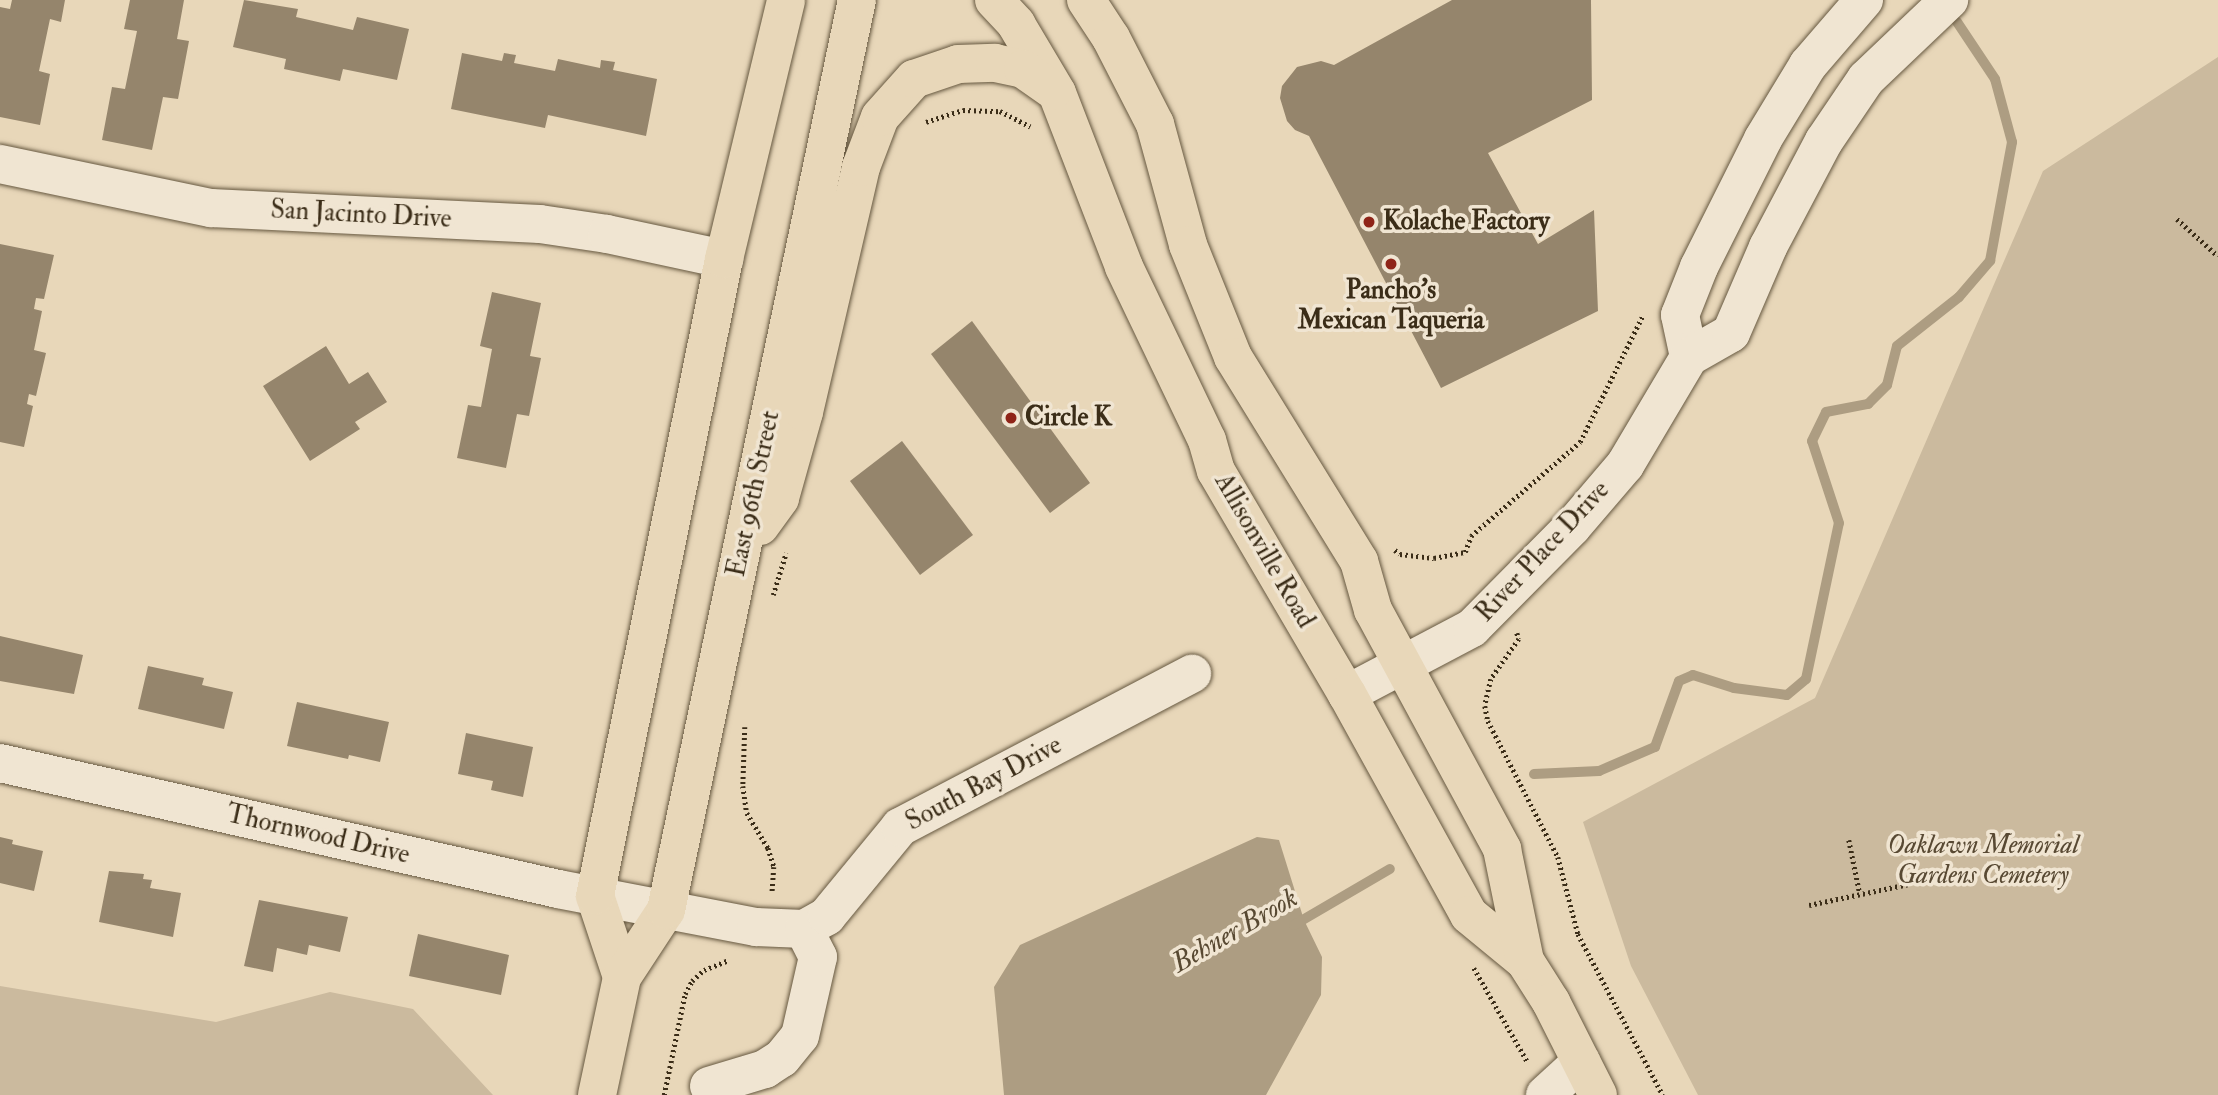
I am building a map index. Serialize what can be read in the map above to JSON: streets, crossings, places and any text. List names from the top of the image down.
{
  "streets": {
    "main road": ["East 96th Street", "Allisonville Road"],
    "street": [
      "San Jacinto Drive",
      "River Place Drive",
      "South Bay Drive",
      "Thornwood Drive"
    ]
  },
  "crossings": [
    ["East 96th Street", "Thornwood Drive"],
    ["Allisonville Road", "River Place Drive"]
  ],
  "water": ["Behner Brook"],
  "parks": ["Oaklawn Memorial Gardens Cemetery"],
  "places": ["Kolache Factory", "Pancho's Mexican Taqueria", "Circle K"]
}
